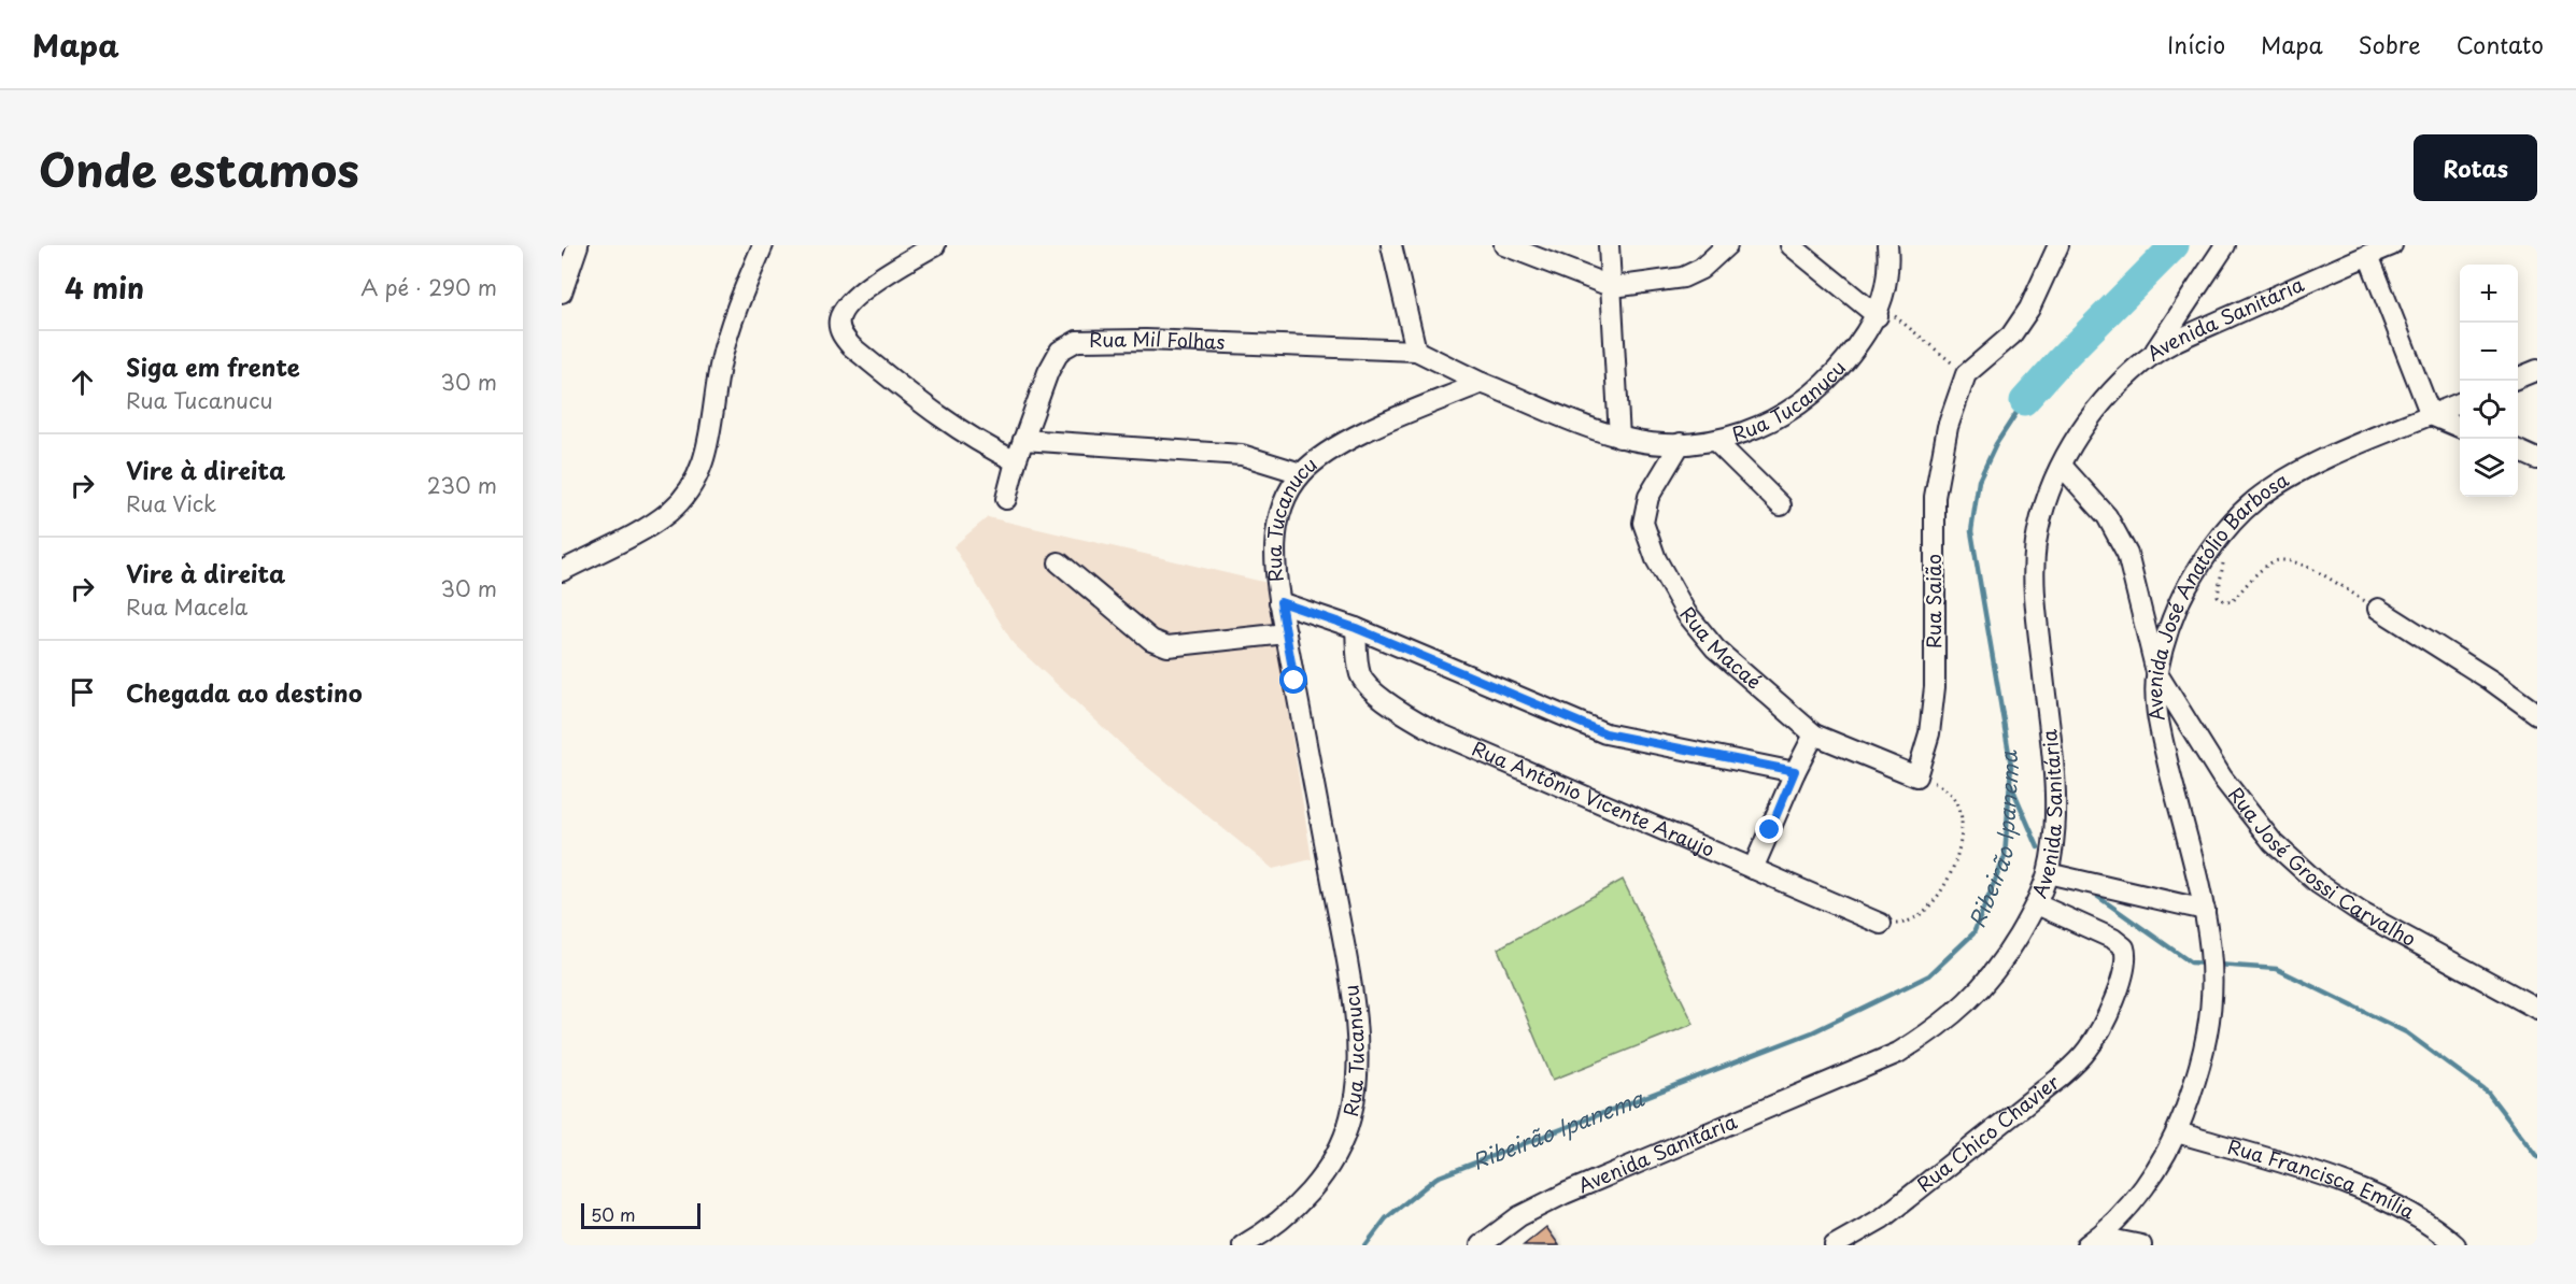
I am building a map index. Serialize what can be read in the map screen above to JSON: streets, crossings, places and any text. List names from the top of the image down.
{
  "streets": {
    "street": [
      "Avenida Sanitária",
      "Rua Mil Folhas",
      "Rua Tucanucu",
      "Rua Saião",
      "Avenida José Anatólio Barbosa",
      "Rua Macaé",
      "Rua Antônio Vicente Araujo",
      "Rua José Grossi Carvalho",
      "Rua Chico Chavier",
      "Rua Francisca Emília"
    ]
  },
  "crossings": [
    ["Avenida Sanitária", "Rua Chico Chavier"],
    ["Rua Tucanucu", "Rua Macaé"],
    ["Rua Saião", "Rua Macaé"],
    ["Rua Saião", "Rua Antônio Vicente Araujo"],
    ["Avenida José Anatólio Barbosa", "Rua José Grossi Carvalho"],
    ["Avenida José Anatólio Barbosa", "Rua Francisca Emília"],
    ["Rua Macaé", "Rua Antônio Vicente Araujo"]
  ],
  "water": ["Ribeirão Ipanema"],
  "scale_bar": "50 m",
  "page": {
    "header": "Mapa",
    "nav": [
      "Início",
      "Mapa",
      "Sobre",
      "Contato"
    ],
    "title": "Onde estamos",
    "buttons": "Rotas",
    "heading": ["4 min", "A pé · 290 m"],
    "map_buttons": ["+", "−"],
    "list": [
      ["Siga em frente", "Rua Tucanucu", "30 m"],
      ["Vire à direita", "Rua Vick", "230 m"],
      ["Vire à direita", "Rua Macela", "30 m"],
      "Chegada ao destino"
    ],
    "scale": "50 m"
  }
}
